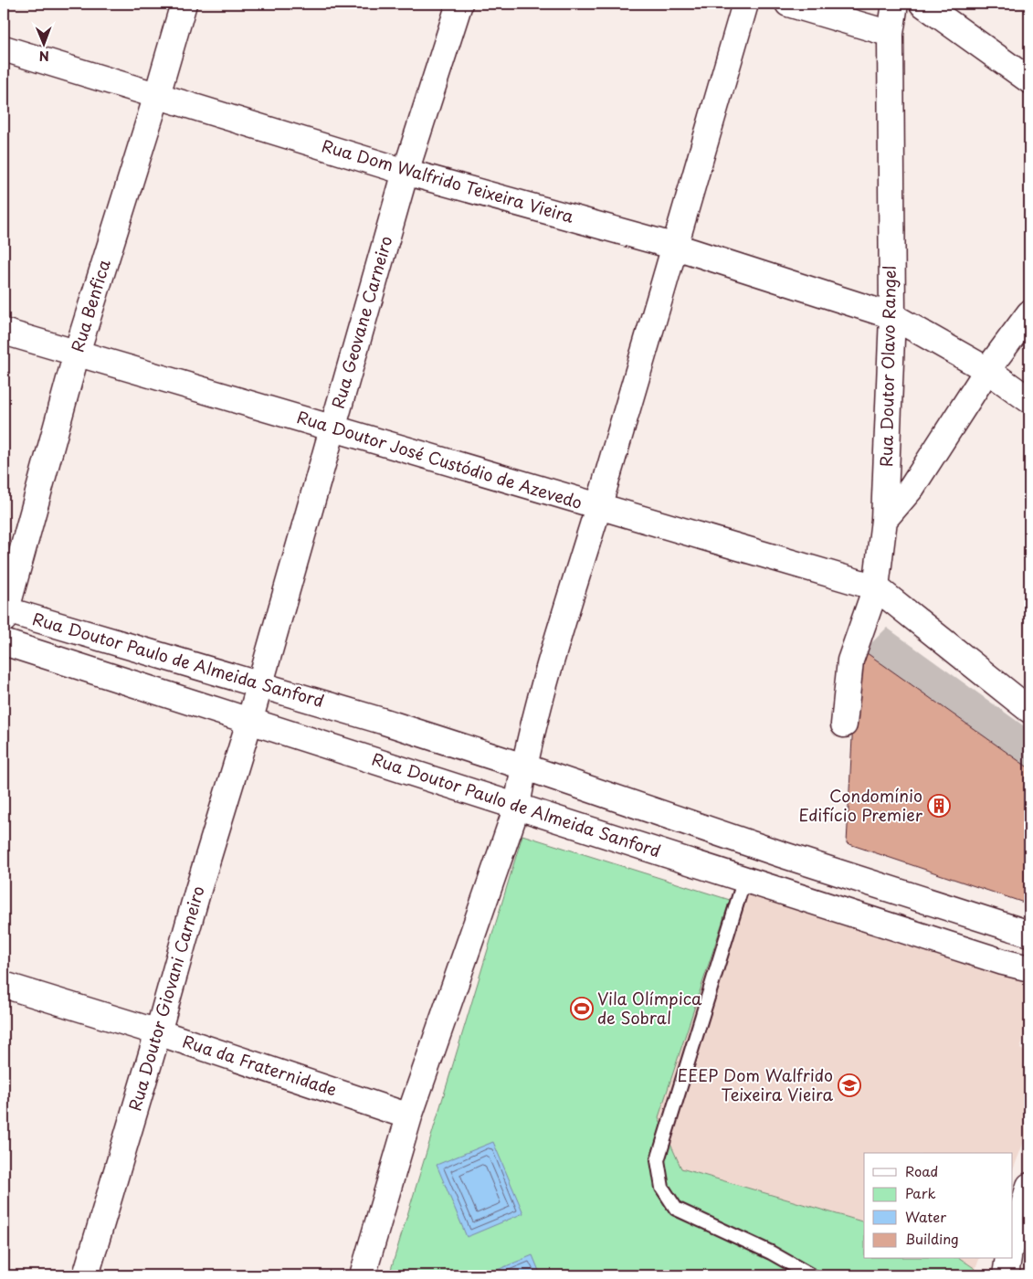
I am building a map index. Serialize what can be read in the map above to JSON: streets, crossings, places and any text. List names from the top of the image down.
{
  "streets": {
    "street": [
      "Rua Dom Walfrido Teixeira Vieira",
      "Rua Benfica",
      "Rua Geovane Carneiro",
      "Rua Doutor Olavo Rangel",
      "Rua Doutor José Custódio de Azevedo",
      "Rua Doutor Paulo de Almeida Sanford",
      "Rua Doutor Giovani Carneiro",
      "Rua da Fraternidade"
    ]
  },
  "crossings": [
    ["Rua Dom Walfrido Teixeira Vieira", "Rua Benfica"],
    ["Rua Dom Walfrido Teixeira Vieira", "Rua Geovane Carneiro"],
    ["Rua Dom Walfrido Teixeira Vieira", "Rua Doutor Olavo Rangel"],
    ["Rua Benfica", "Rua Doutor José Custódio de Azevedo"],
    ["Rua Benfica", "Rua Doutor Paulo de Almeida Sanford"],
    ["Rua Geovane Carneiro", "Rua Doutor José Custódio de Azevedo"],
    ["Rua Geovane Carneiro", "Rua Doutor Paulo de Almeida Sanford"],
    ["Rua Geovane Carneiro", "Rua Doutor Giovani Carneiro"],
    ["Rua Doutor Olavo Rangel", "Rua Doutor José Custódio de Azevedo"],
    ["Rua Doutor Paulo de Almeida Sanford", "Rua Doutor Giovani Carneiro"],
    ["Rua Doutor Giovani Carneiro", "Rua da Fraternidade"]
  ],
  "places": {
    "building": ["Condomínio Edifício Premier"],
    "sports": ["Vila Olímpica de Sobral"],
    "school or university": ["EEEP Dom Walfrido Teixeira Vieira"]
  },
  "legend": [
    "Road",
    "Park",
    "Water",
    "Building"
  ],
  "north": "bottom"
}
